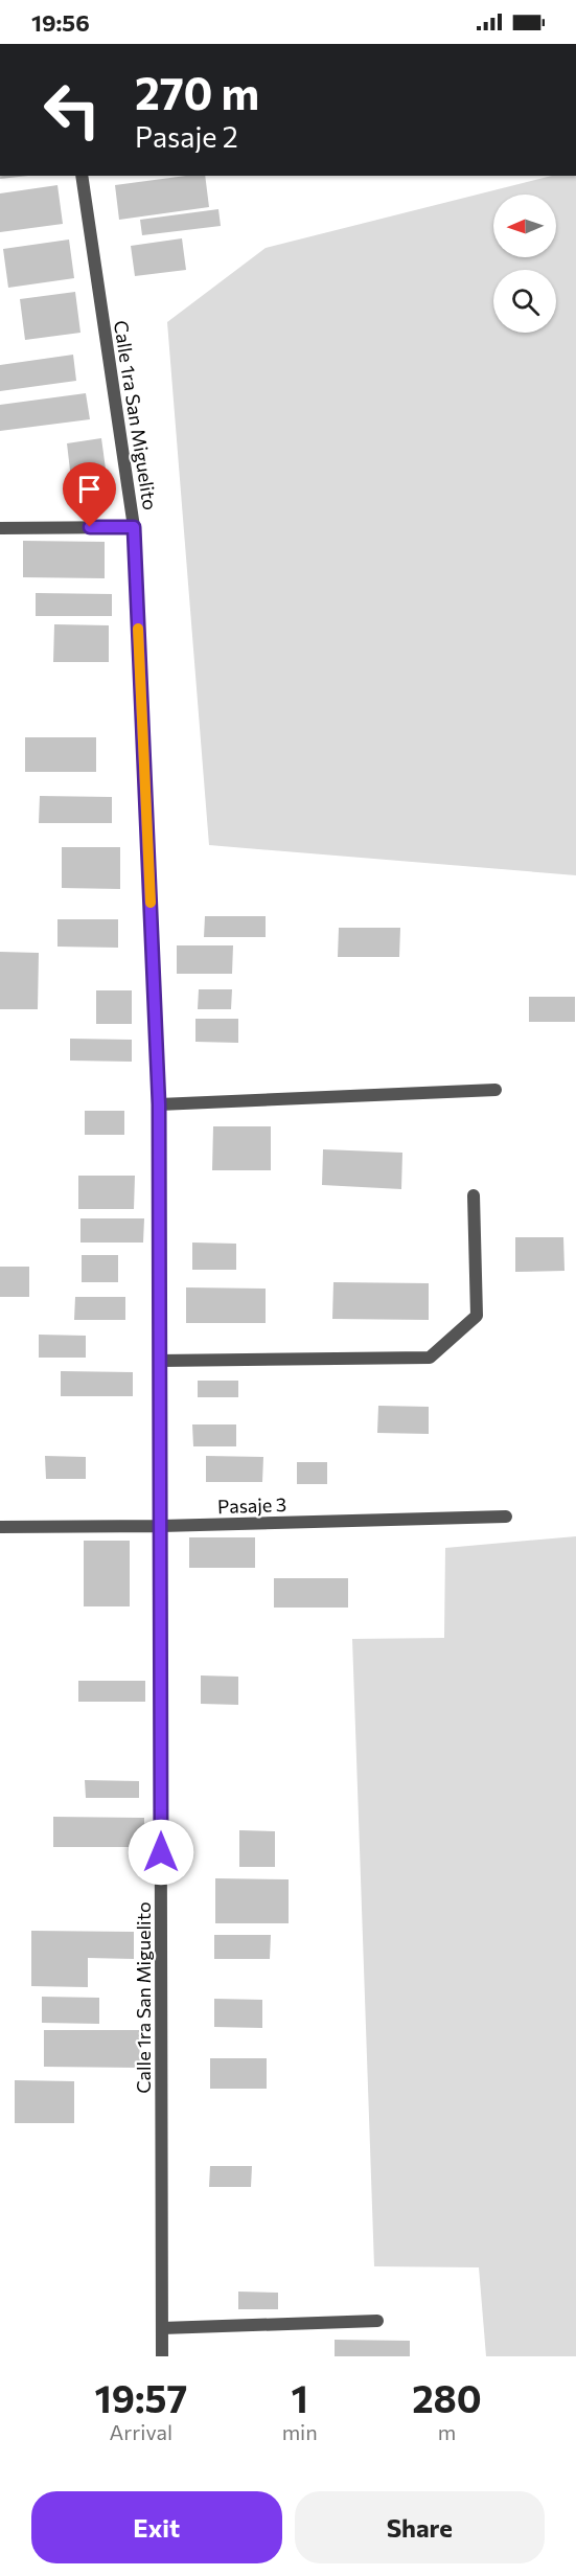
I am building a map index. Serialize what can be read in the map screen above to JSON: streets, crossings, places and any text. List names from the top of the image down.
{
  "streets": {
    "street": ["Calle 1ra San Miguelito", "Pasaje 3"]
  },
  "crossings": [
    ["Calle 1ra San Miguelito", "Pasaje 3"]
  ],
  "north": "left",
  "page": {
    "status": "19:56",
    "turn": ["270 m", "Pasaje 2"],
    "eta": [
      "19:57",
      "Arrival",
      "1",
      "min",
      "280",
      "m"
    ],
    "buttons": ["Exit", "Share"]
  }
}
